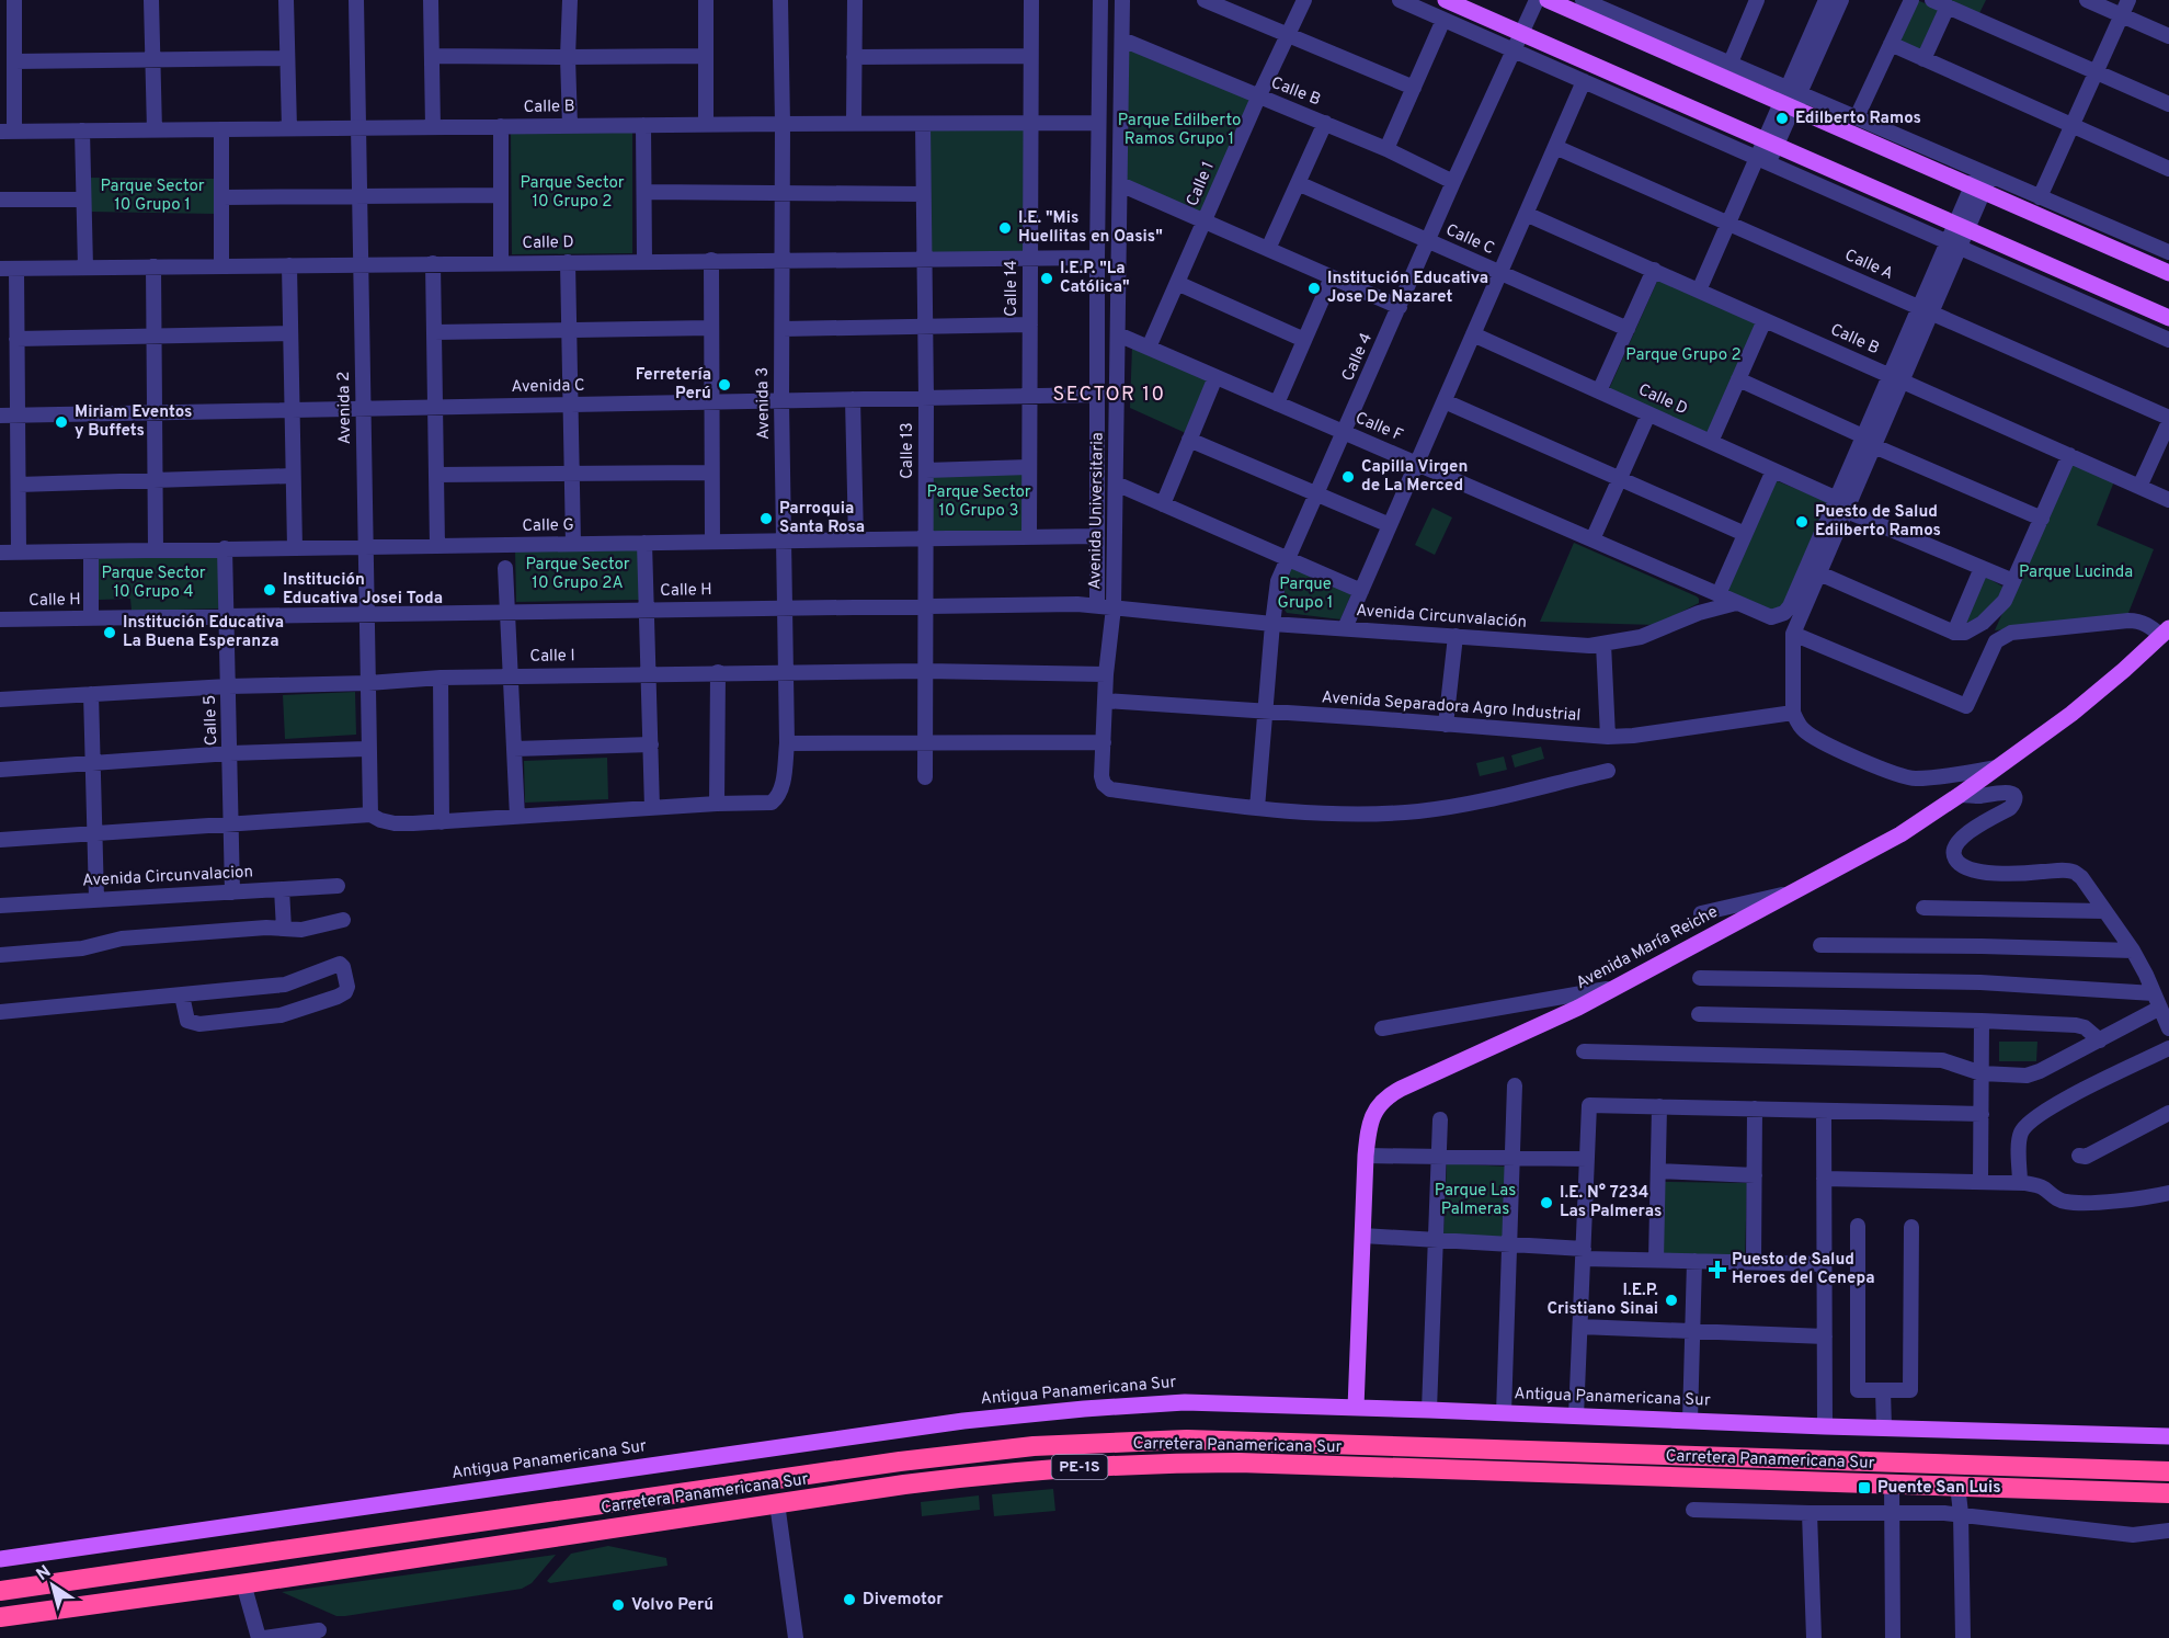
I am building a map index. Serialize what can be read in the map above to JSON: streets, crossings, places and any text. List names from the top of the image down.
{
  "streets": {
    "highway": ["Carretera Panamericana Sur", "PE-1S"],
    "main road": ["Avenida María Reiche", "Antigua Panamericana Sur"],
    "street": [
      "Calle B",
      "Calle 1",
      "Calle C",
      "Calle D",
      "Calle A",
      "Calle 14",
      "Calle 4",
      "Avenida C",
      "Avenida 3",
      "Avenida 2",
      "Calle F",
      "Calle 13",
      "Avenida Universitaria",
      "Calle G",
      "Calle H",
      "Avenida Circunvalación",
      "Calle I",
      "Avenida Separadora Agro Industrial",
      "Calle 5",
      "Avenida Circunvalacion"
    ]
  },
  "crossings": [
    ["Calle B", "Calle 1"],
    ["Calle B", "Calle 14"],
    ["Calle B", "Calle 4"],
    ["Calle B", "Avenida 3"],
    ["Calle B", "Avenida 2"],
    ["Calle B", "Calle 13"],
    ["Calle B", "Avenida Universitaria"],
    ["Calle 1", "Calle F"],
    ["Calle C", "Calle 4"],
    ["Calle D", "Calle 14"],
    ["Calle D", "Avenida 3"],
    ["Calle D", "Avenida 2"],
    ["Calle D", "Calle F"],
    ["Calle D", "Calle 13"],
    ["Calle D", "Avenida Universitaria"],
    ["Calle 14", "Avenida C"],
    ["Calle 14", "Calle G"],
    ["Calle 4", "Calle F"],
    ["Calle 4", "Avenida Universitaria"],
    ["Calle 4", "Avenida Circunvalación"],
    ["Calle 4", "Avenida Separadora Agro Industrial"],
    ["Avenida C", "Avenida 3"],
    ["Avenida C", "Avenida 2"],
    ["Avenida C", "Calle 13"],
    ["Avenida C", "Avenida Universitaria"],
    ["Avenida 3", "Calle G"],
    ["Avenida 3", "Calle H"],
    ["Avenida 3", "Calle I"],
    ["Avenida 2", "Calle G"],
    ["Avenida 2", "Calle H"],
    ["Avenida 2", "Calle I"],
    ["Calle F", "Avenida Universitaria"],
    ["Calle F", "Avenida Circunvalación"],
    ["Calle 13", "Calle G"],
    ["Calle 13", "Calle H"],
    ["Calle 13", "Calle I"],
    ["Avenida Universitaria", "Calle G"],
    ["Avenida Universitaria", "Calle H"],
    ["Avenida Universitaria", "Avenida Circunvalación"],
    ["Avenida Universitaria", "Calle I"],
    ["Avenida Universitaria", "Avenida Separadora Agro Industrial"],
    ["Calle G", "Calle 5"],
    ["Calle H", "Avenida Circunvalación"],
    ["Calle H", "Calle 5"],
    ["Calle I", "Calle 5"],
    ["Calle 5", "Avenida Circunvalacion"],
    ["Avenida María Reiche", "Antigua Panamericana Sur"]
  ],
  "districts": ["SECTOR 10"],
  "parks": [
    "Parque Edilberto Ramos Grupo 1",
    "Parque Sector 10 Grupo 2",
    "Parque Sector 10 Grupo 1",
    "Parque Grupo 2",
    "Parque Sector 10 Grupo 3",
    "Parque Sector 10 Grupo 2A",
    "Parque Lucinda",
    "Parque Sector 10 Grupo 4",
    "Parque Grupo 1",
    "Parque Las Palmeras"
  ],
  "places": {
    "other": [
      "Edilberto Ramos",
      "I.E. \"Mis Huellitas en Oasis\"",
      "I.E.P. \"La Católica\"",
      "Institución Educativa Jose De Nazaret",
      "Ferretería Perú",
      "Miriam Eventos y Buffets",
      "Capilla Virgen de La Merced",
      "Parroquia Santa Rosa",
      "Puesto de Salud Edilberto Ramos",
      "Institución Educativa Josei Toda",
      "Institución Educativa La Buena Esperanza",
      "I.E. N° 7234 Las Palmeras",
      "I.E.P. Cristiano Sinai",
      "Divemotor",
      "Volvo Perú"
    ],
    "health": ["Puesto de Salud Heroes del Cenepa"],
    "transit": ["Puente San Luis"]
  },
  "north": "top left"
}
